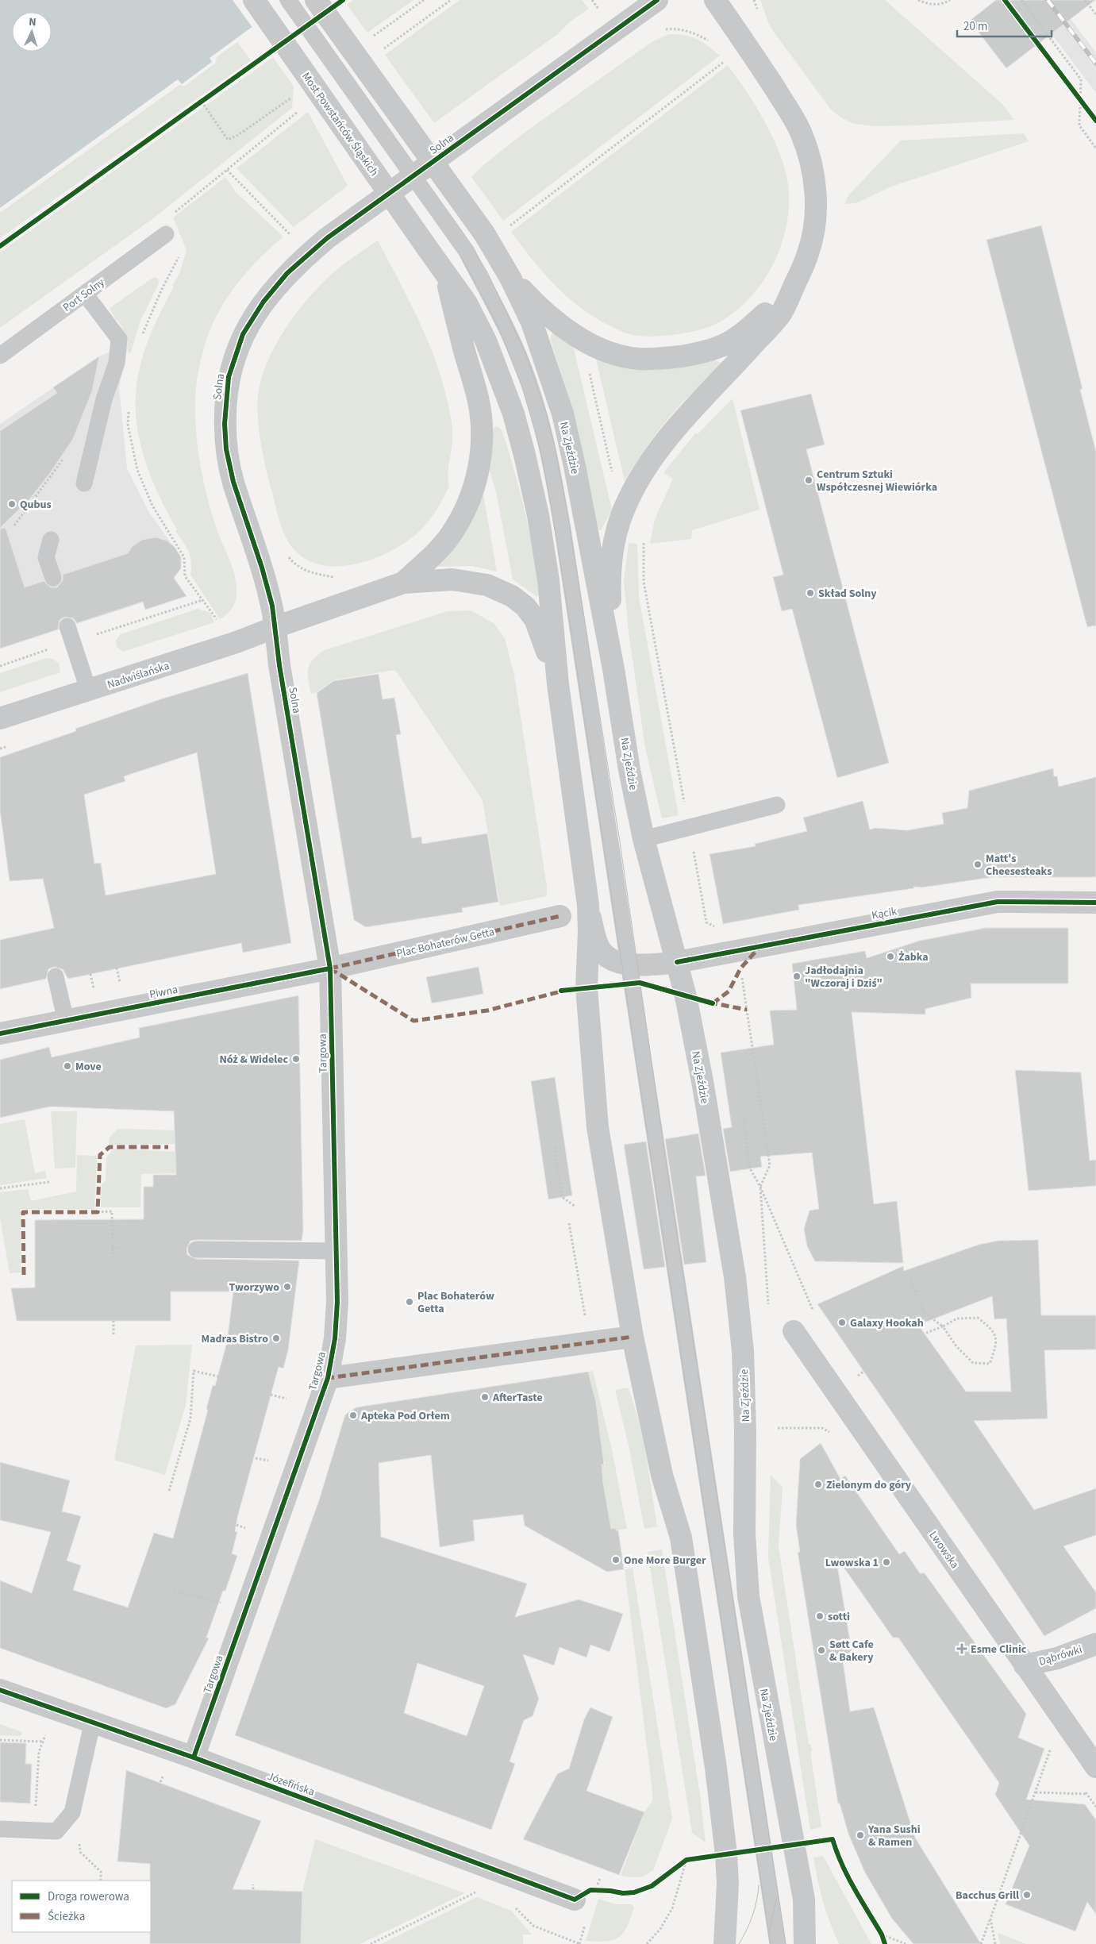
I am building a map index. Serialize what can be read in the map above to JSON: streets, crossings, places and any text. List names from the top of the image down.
{
  "streets": {
    "street": [
      "Most Powstańców Śląskich",
      "Solna",
      "Na Zjeździe",
      "Nadwiślańska",
      "Kącik",
      "Plac Bohaterów Getta",
      "Piwna",
      "Targowa",
      "Lwowska",
      "Dąbrówki",
      "Józefińska"
    ],
    "lane": ["Port Solny"]
  },
  "crossings": [
    ["Solna", "Nadwiślańska"],
    ["Solna", "Plac Bohaterów Getta"],
    ["Solna", "Piwna"],
    ["Solna", "Targowa"],
    ["Na Zjeździe", "Kącik"],
    ["Plac Bohaterów Getta", "Piwna"],
    ["Plac Bohaterów Getta", "Targowa"],
    ["Piwna", "Targowa"],
    ["Targowa", "Józefińska"],
    ["Lwowska", "Dąbrówki"]
  ],
  "places": {
    "other": [
      "Centrum Sztuki Współczesnej Wiewiórka",
      "Qubus",
      "Skład Solny",
      "Matt's Cheesesteaks",
      "Żabka",
      "Jadłodajnia \"Wczoraj i Dziś\"",
      "Nóż & Widelec",
      "Move",
      "Tworzywo",
      "Plac Bohaterów Getta",
      "Galaxy Hookah",
      "Madras Bistro",
      "AfterTaste",
      "Apteka Pod Orłem",
      "Zielonym do góry",
      "One More Burger",
      "Lwowska 1",
      "sotti",
      "Søtt Cafe & Bakery",
      "Yana Sushi & Ramen",
      "Bacchus Grill"
    ],
    "health": ["Esme Clinic"]
  },
  "legend": ["Droga rowerowa", "Ścieżka"],
  "scale_bar": "20 m",
  "north": "top"
}
